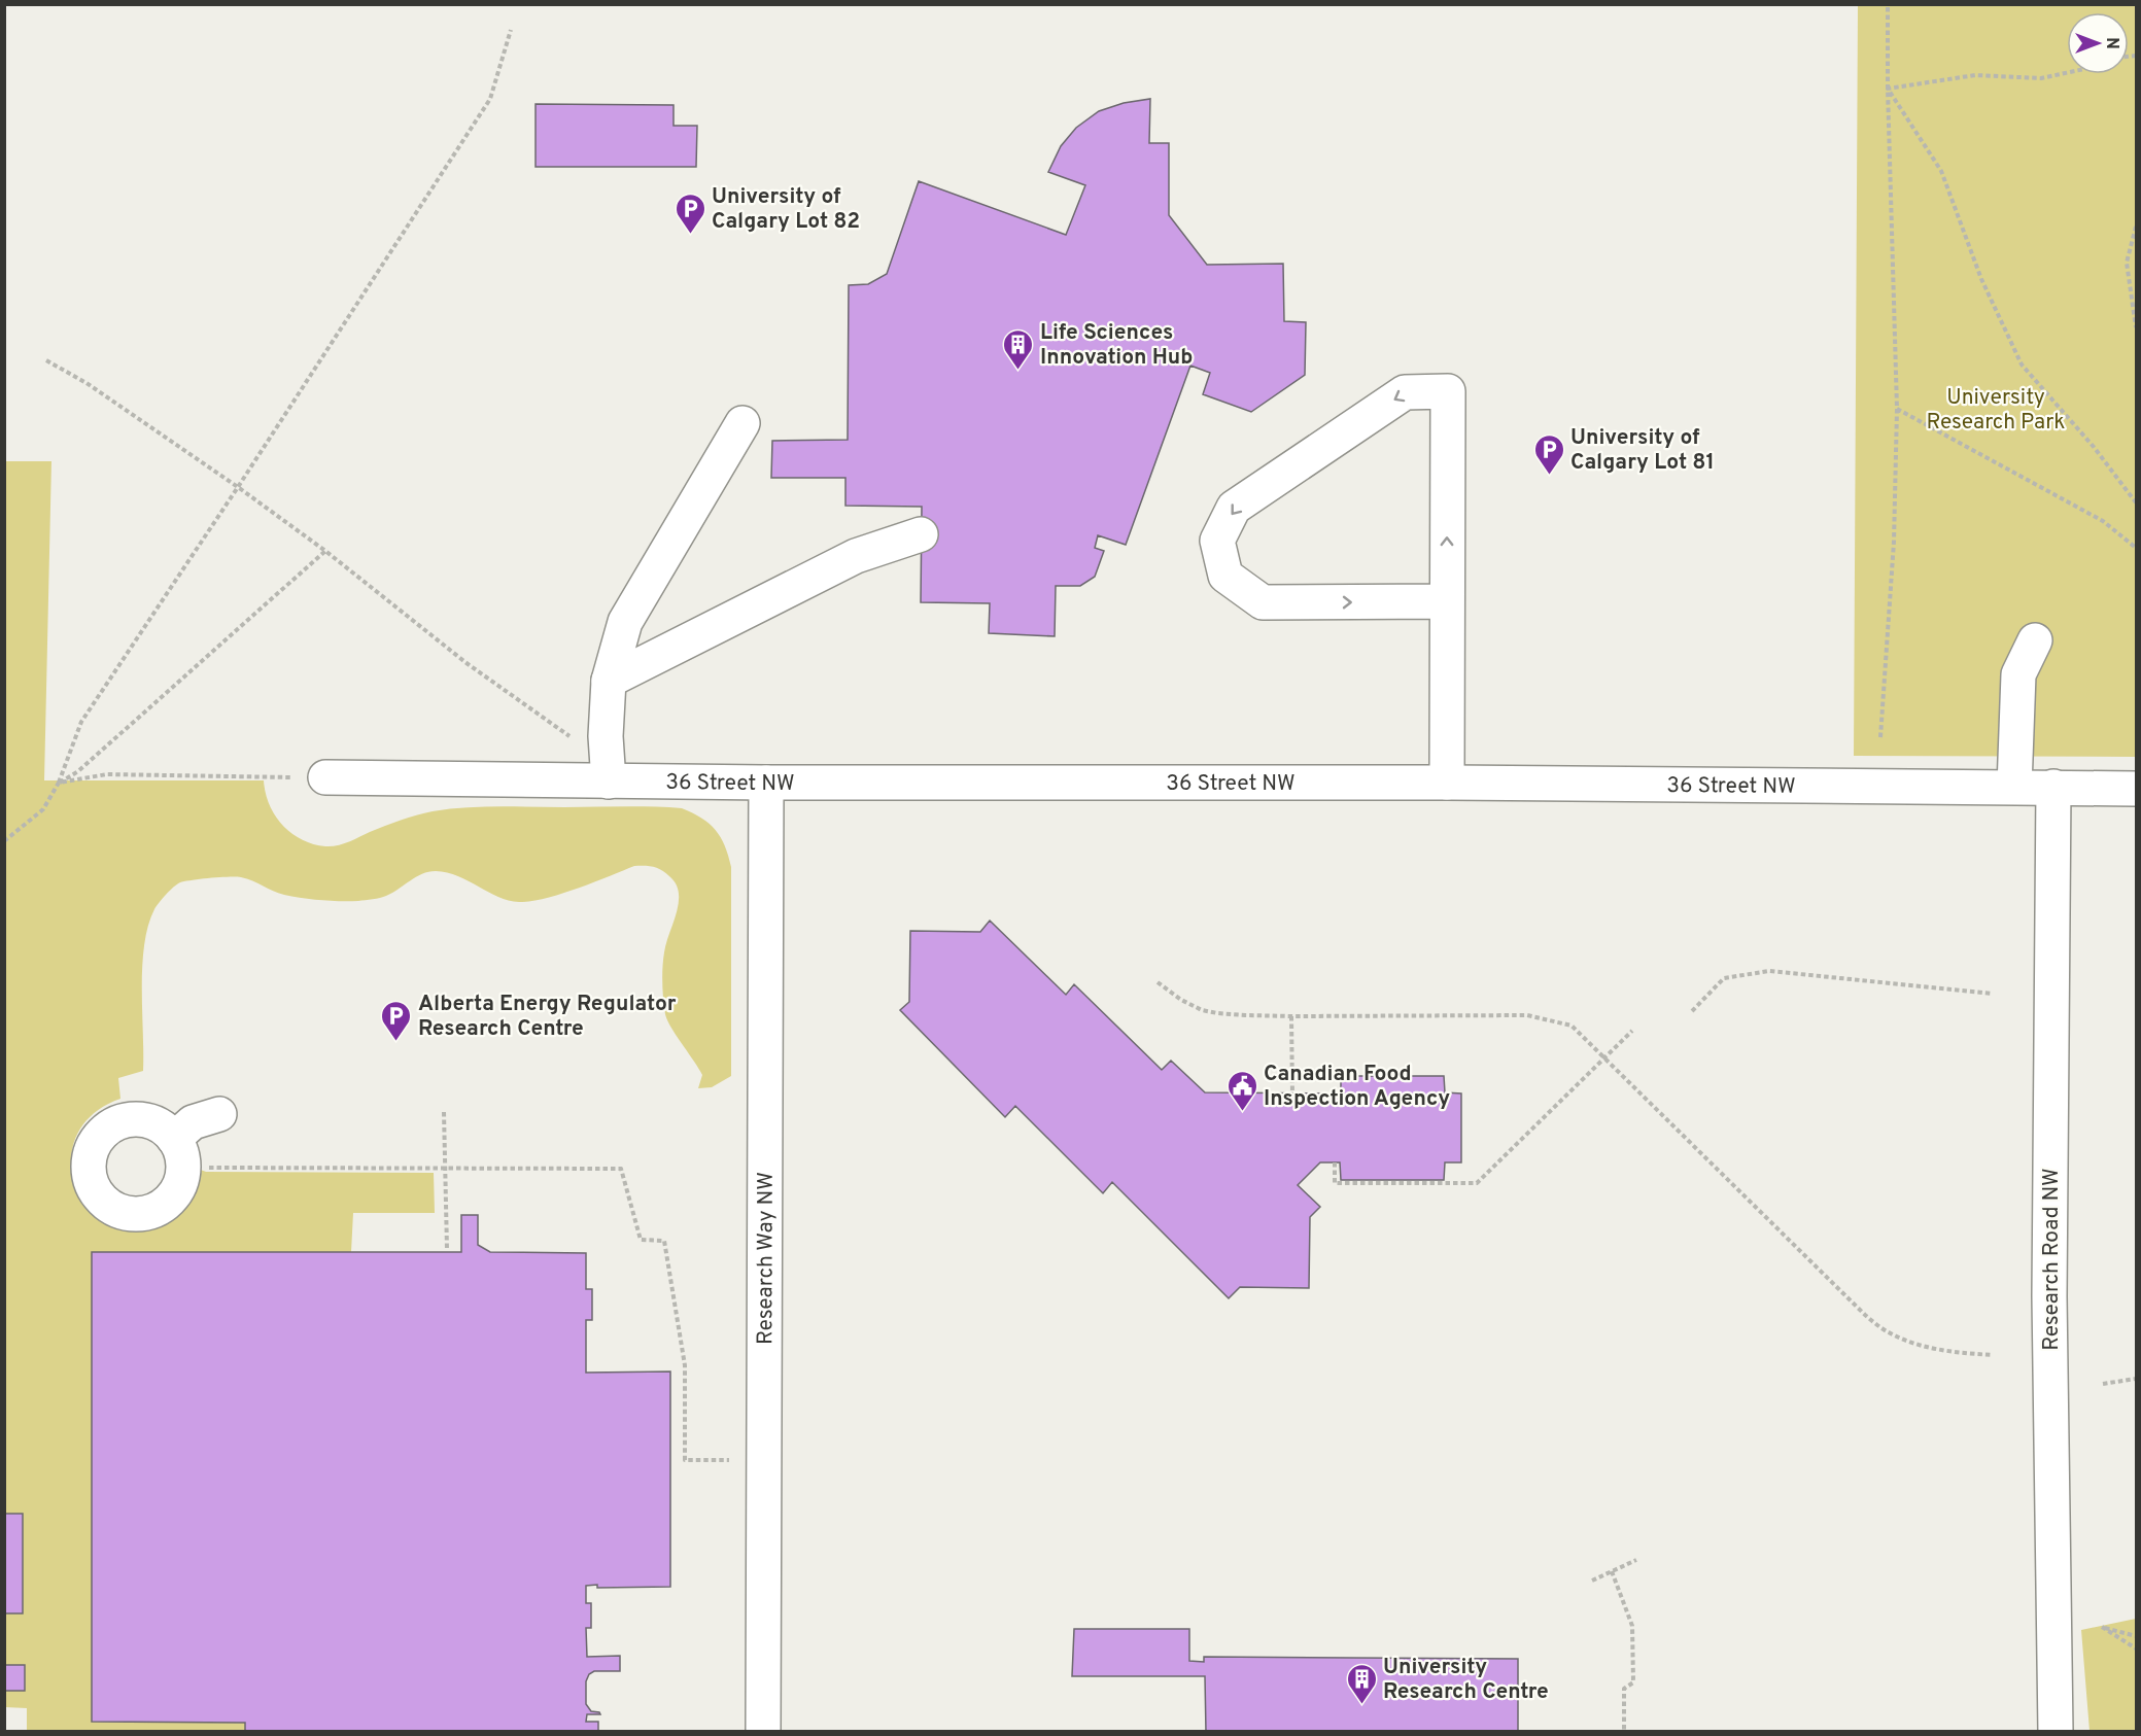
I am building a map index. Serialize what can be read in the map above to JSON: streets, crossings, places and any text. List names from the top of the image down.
{
  "streets": {
    "street": ["36 Street NW", "Research Way NW", "Research Road NW"]
  },
  "crossings": [
    ["36 Street NW", "Research Way NW"],
    ["36 Street NW", "Research Road NW"]
  ],
  "parks": ["University Research Park"],
  "places": {
    "parking": ["University of Calgary Lot 82", "University of Calgary Lot 81", "Alberta Energy Regulator Research Centre"],
    "building": ["Life Sciences Innovation Hub", "University Research Centre"],
    "public building": ["Canadian Food Inspection Agency"]
  },
  "north": "right"
}
